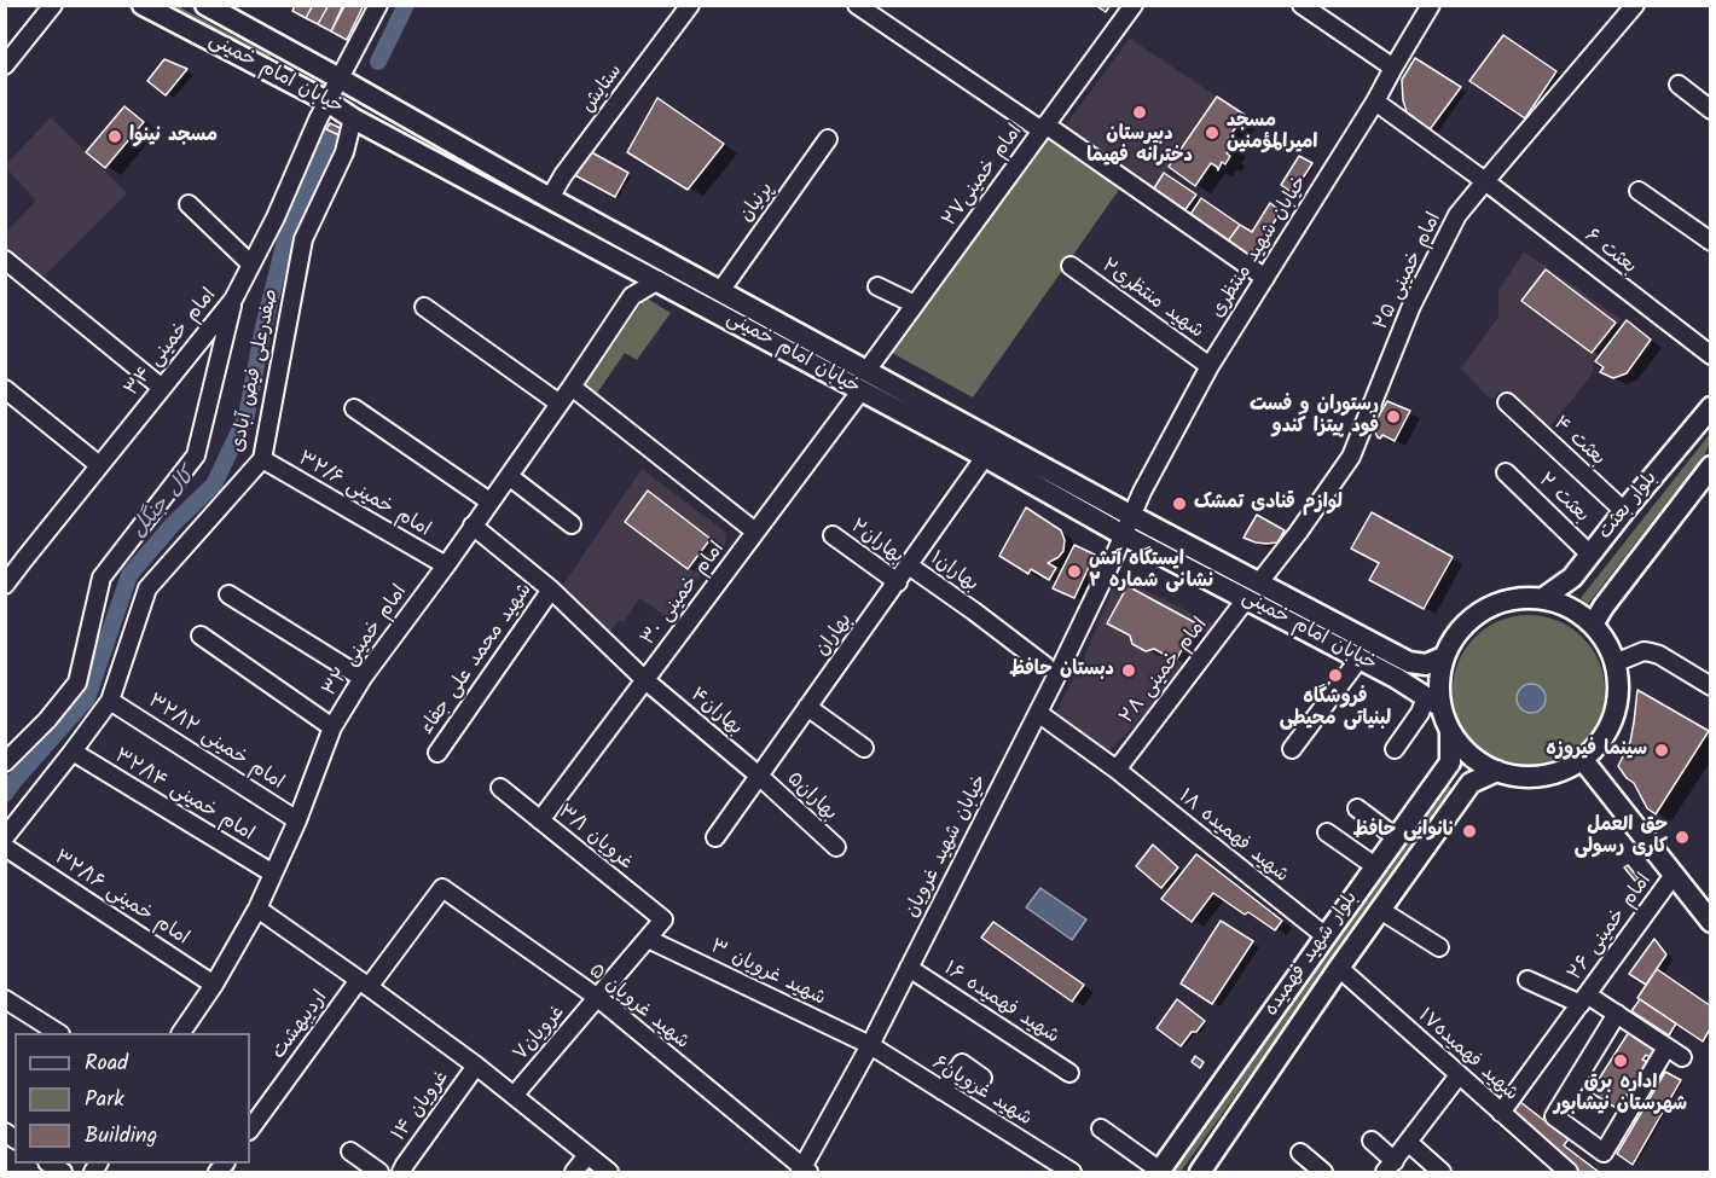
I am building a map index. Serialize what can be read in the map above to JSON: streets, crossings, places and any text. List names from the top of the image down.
{
  "streets": {
    "main road": ["خیابان امام خمینی", "بلوار بعثت", "بلوار شهید فهمیده"],
    "street": [
      "ستایش",
      "امام خمینی۲۷",
      "پرنیان",
      "خیابان شهید منتظری",
      "بعثت ۶",
      "امام خمینی ۲۵",
      "شهید منتظری۲",
      "امام خمینی ۳۴",
      "صفدرعلی فیض آبادی",
      "بعثت ۴",
      "امام خمینی ۳۲/۶",
      "بعثت ۲",
      "بهاران۲",
      "بهاران۱",
      "امام خمینی ۳۰",
      "بهاران",
      "امام خمینی ۳۲",
      "شهید محمد علی جفاء",
      "امام خمینی ۲۸",
      "بهاران۴",
      "امام خمینی ۳۲/۱۲",
      "امام خمینی ۳۲/۱۴",
      "بهاران۵",
      "شهید فهمیده ۱۸",
      "غرویان ۳/۱",
      "خیابان شهید غرویان",
      "امام خمینی ۳۲/۱۶",
      "امام خمینی ۲۶",
      "شهید غرویان ۳",
      "شهید فهمیده ۱۶",
      "شهید غرویان ۵",
      "اردیبهشت",
      "غرویان۷",
      "شهید فهمیده۱۷",
      "شهید غرویان۶",
      "غرویان ۱۴"
    ]
  },
  "crossings": [
    ["خیابان امام خمینی", "ستایش"],
    ["خیابان امام خمینی", "امام خمینی۲۷"],
    ["خیابان امام خمینی", "پرنیان"],
    ["خیابان امام خمینی", "خیابان شهید منتظری"],
    ["خیابان امام خمینی", "امام خمینی ۲۵"],
    ["خیابان امام خمینی", "امام خمینی ۳۴"],
    ["خیابان امام خمینی", "صفدرعلی فیض آبادی"],
    ["خیابان امام خمینی", "بلوار بعثت"],
    ["خیابان امام خمینی", "امام خمینی ۳۰"],
    ["خیابان امام خمینی", "بهاران"],
    ["خیابان امام خمینی", "امام خمینی ۲۸"],
    ["خیابان امام خمینی", "خیابان شهید غرویان"],
    ["خیابان امام خمینی", "بلوار شهید فهمیده"],
    ["خیابان شهید منتظری", "بعثت ۶"],
    ["خیابان شهید منتظری", "شهید منتظری۲"],
    ["خیابان شهید منتظری", "خیابان شهید غرویان"],
    ["بعثت ۶", "امام خمینی ۲۵"],
    ["صفدرعلی فیض آبادی", "امام خمینی ۳۲/۶"],
    ["صفدرعلی فیض آبادی", "امام خمینی ۳۲/۱۲"],
    ["صفدرعلی فیض آبادی", "امام خمینی ۳۲/۱۴"],
    ["بعثت ۴", "بلوار بعثت"],
    ["امام خمینی ۳۲/۶", "امام خمینی ۳۲"],
    ["بعثت ۲", "بلوار بعثت"],
    ["بلوار بعثت", "بلوار شهید فهمیده"],
    ["بهاران۲", "بهاران"],
    ["بهاران۱", "بهاران"],
    ["امام خمینی ۳۰", "بهاران۴"],
    ["امام خمینی ۳۰", "غرویان ۳/۱"],
    ["بهاران", "بهاران۴"],
    ["بهاران", "بهاران۵"],
    ["امام خمینی ۳۲", "بهاران۴"],
    ["امام خمینی ۳۲", "امام خمینی ۳۲/۱۲"],
    ["امام خمینی ۳۲", "امام خمینی ۳۲/۱۴"],
    ["امام خمینی ۳۲", "امام خمینی ۳۲/۱۶"],
    ["شهید محمد علی جفاء", "بهاران۴"],
    ["امام خمینی ۲۸", "شهید فهمیده ۱۸"],
    ["بهاران۴", "بهاران۵"],
    ["شهید فهمیده ۱۸", "خیابان شهید غرویان"],
    ["شهید فهمیده ۱۸", "بلوار شهید فهمیده"],
    ["غرویان ۳/۱", "غرویان۷"],
    ["خیابان شهید غرویان", "شهید غرویان ۳"],
    ["خیابان شهید غرویان", "شهید فهمیده ۱۶"],
    ["خیابان شهید غرویان", "شهید غرویان ۵"],
    ["خیابان شهید غرویان", "شهید غرویان۶"],
    ["امام خمینی ۲۶", "شهید فهمیده۱۷"],
    ["بلوار شهید فهمیده", "شهید فهمیده۱۷"],
    ["شهید غرویان ۳", "غرویان۷"],
    ["شهید غرویان ۳", "شهید غرویان۶"],
    ["شهید غرویان ۵", "اردیبهشت"],
    ["شهید غرویان ۵", "غرویان۷"]
  ],
  "water": ["کال جنگل"],
  "places": [
    "دبیرستان دخترانه فهیما",
    "مسجد امیرالمؤمنین",
    "مسجد نینوا",
    "رستوران و فست فود پیتزا کندو",
    "لوازم قنادی تمشک",
    "ایستگاه آتش نشانی شماره ۲",
    "دبستان حافظ",
    "فروشگاه لبنیاتی محیطی",
    "سینما فیروزه",
    "نانوایی حافظ",
    "حق العمل کاری رسولی",
    "اداره برق شهرستان نیشابور"
  ],
  "legend": ["Road", "Park", "Building"]
}
